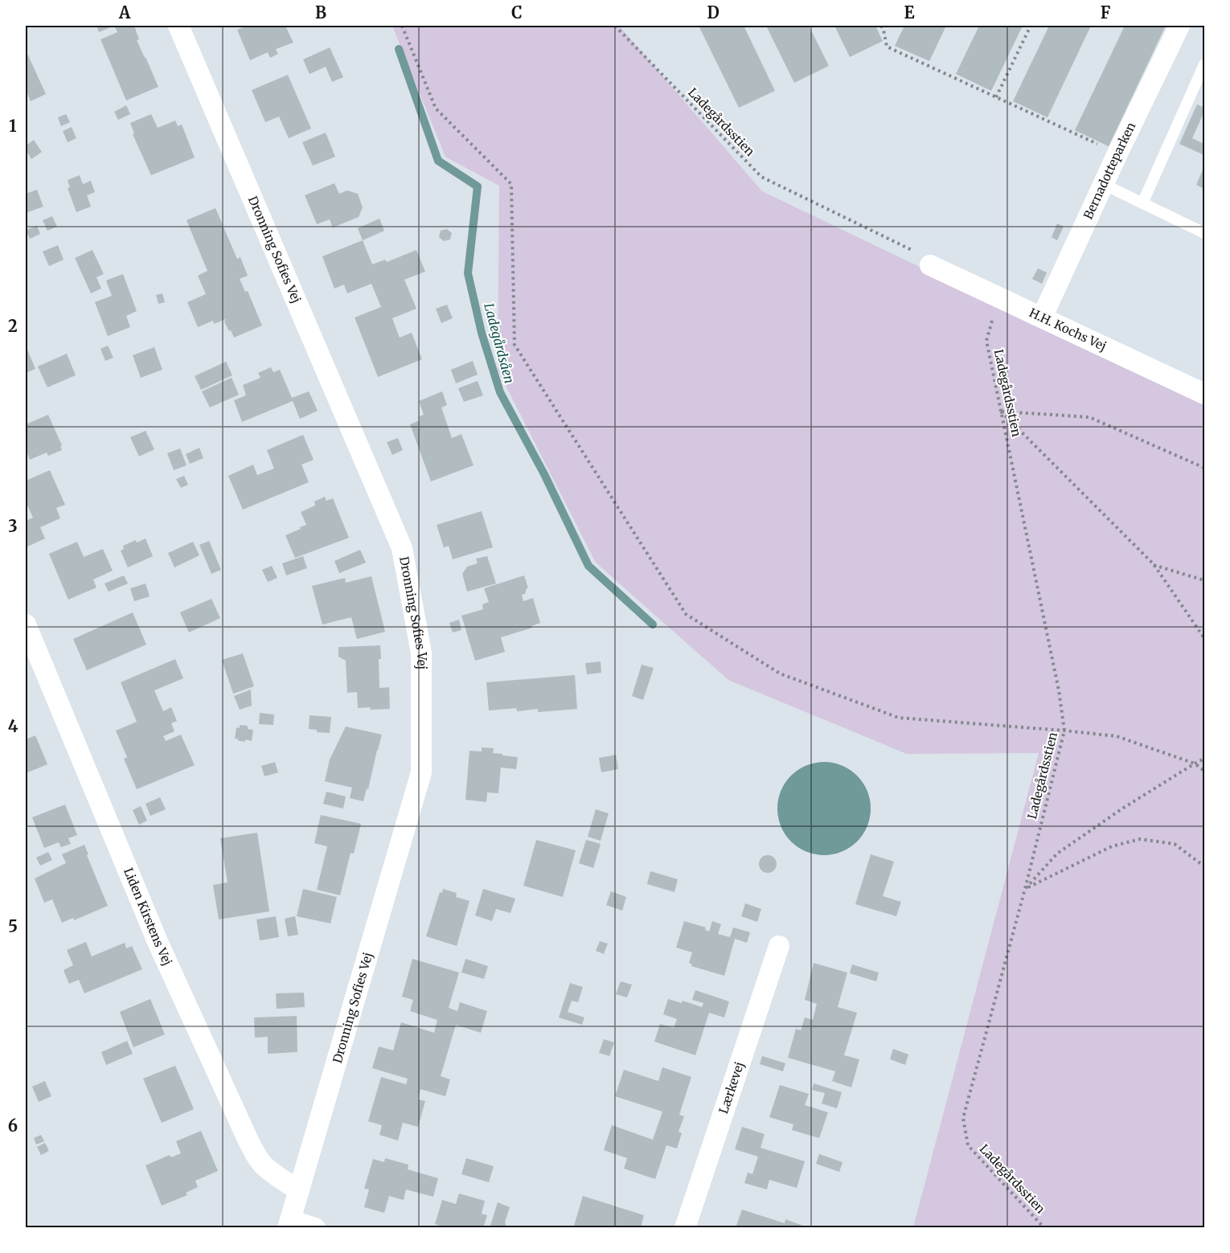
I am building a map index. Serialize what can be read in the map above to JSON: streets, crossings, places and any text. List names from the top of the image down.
{
  "streets": {
    "street": [
      "Bernadotteparken",
      "Dronning Sofies Vej",
      "H.H. Kochs Vej",
      "Liden Kirstens Vej",
      "Lærkevej"
    ],
    "path": ["Ladegårdsstien"]
  },
  "crossings": [
    ["Ladegårdsstien", "H.H. Kochs Vej"],
    ["Bernadotteparken", "H.H. Kochs Vej"],
    ["Dronning Sofies Vej", "Liden Kirstens Vej"]
  ],
  "water": ["Ladegårdsåen"],
  "grid": {
    "columns": [
      "A",
      "B",
      "C",
      "D",
      "E",
      "F"
    ],
    "rows": [
      "1",
      "2",
      "3",
      "4",
      "5",
      "6"
    ]
  }
}
